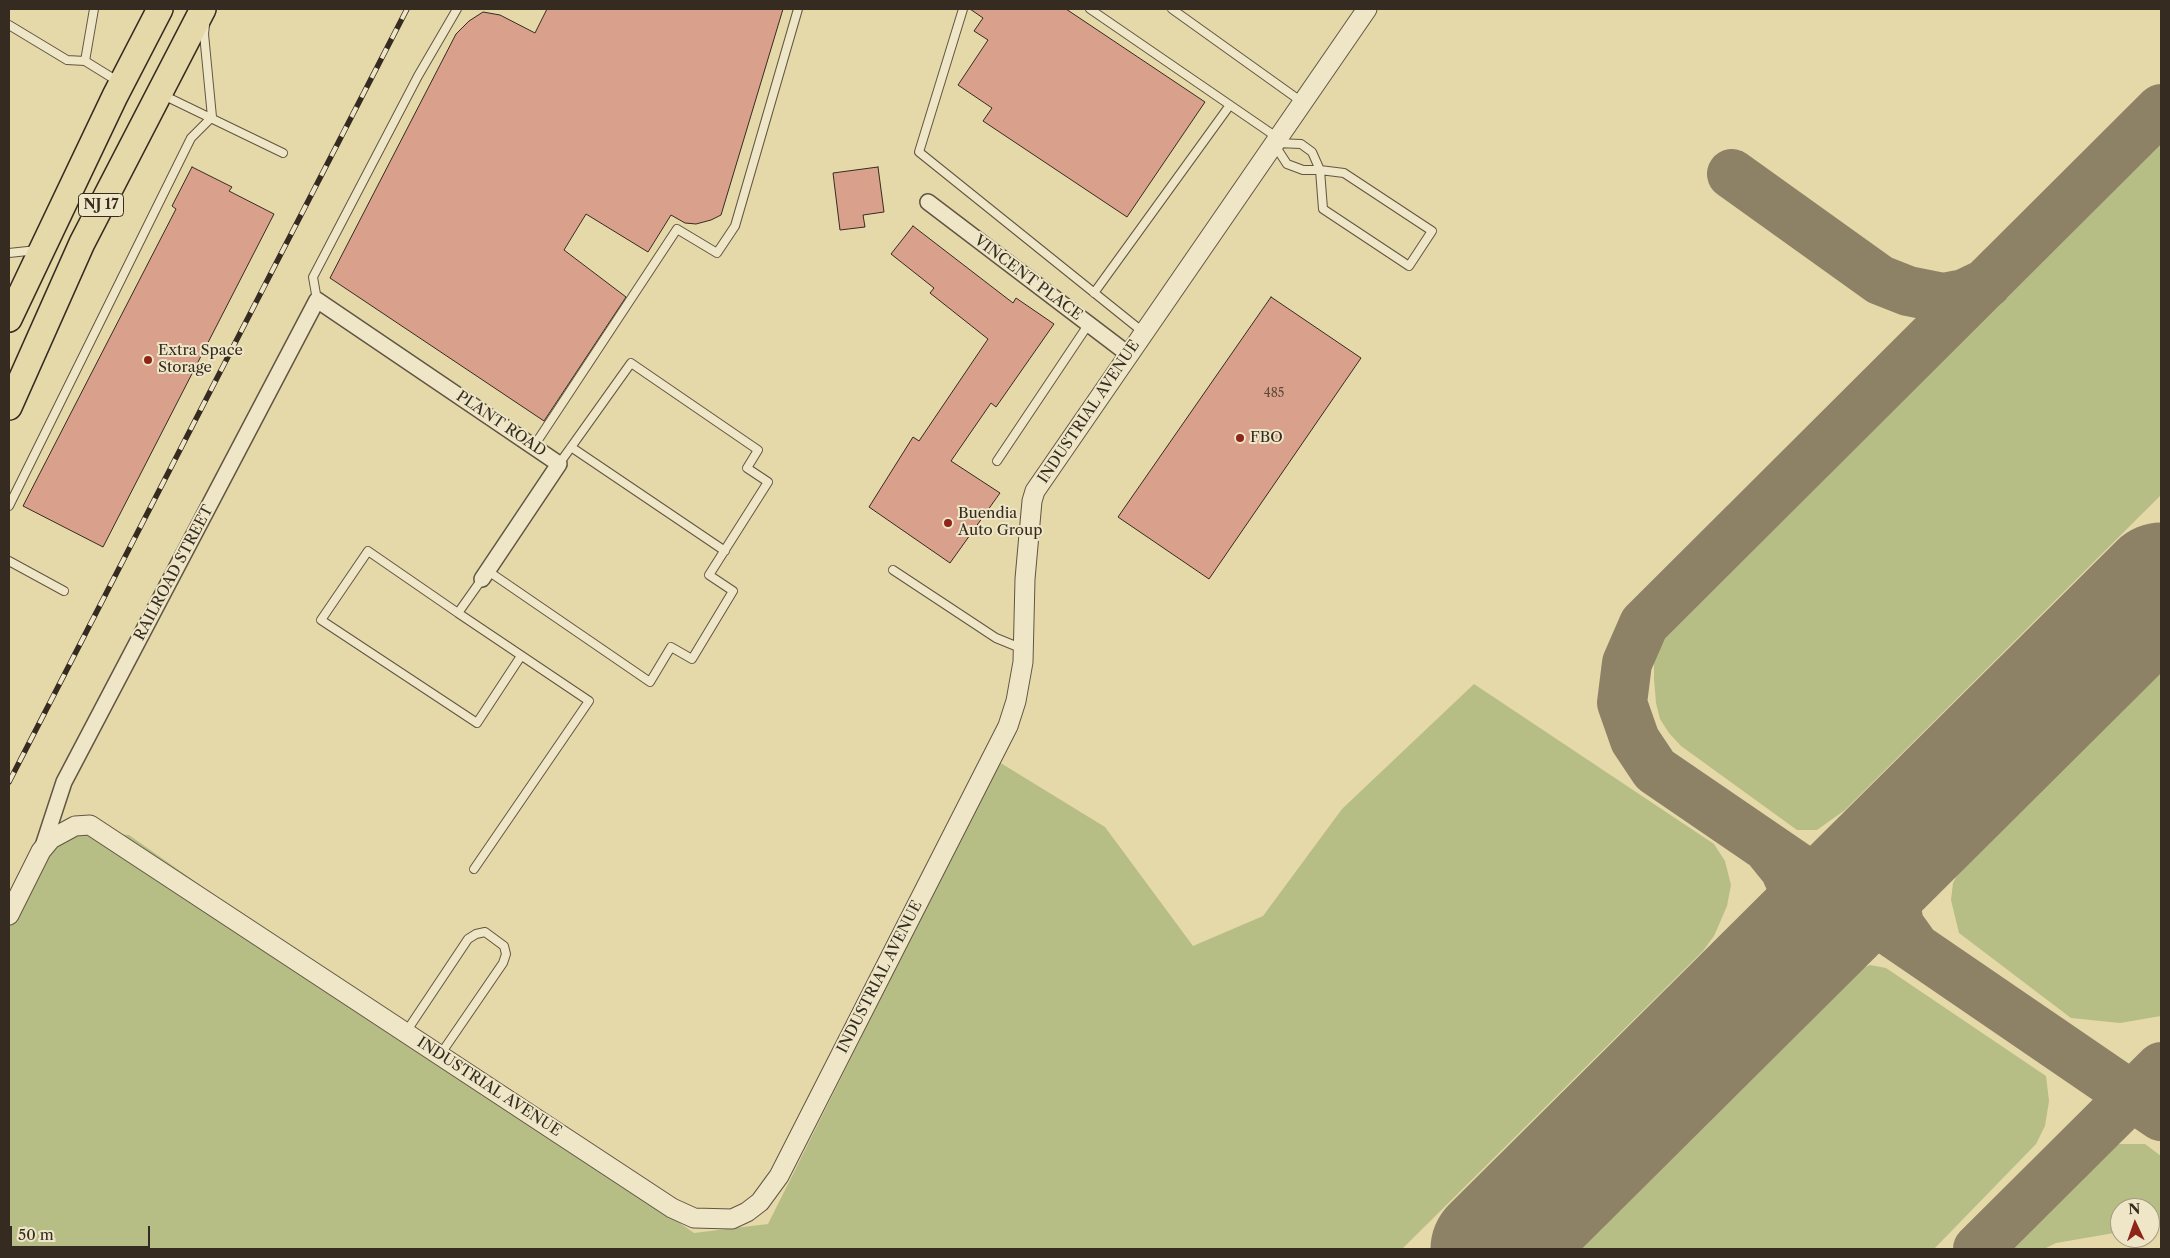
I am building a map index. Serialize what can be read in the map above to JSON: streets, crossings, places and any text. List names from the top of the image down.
{
  "streets": {
    "highway": ["NJ 17"],
    "street": [
      "VINCENT PLACE",
      "INDUSTRIAL AVENUE",
      "PLANT ROAD",
      "RAILROAD STREET"
    ]
  },
  "crossings": [
    ["VINCENT PLACE", "INDUSTRIAL AVENUE"],
    ["INDUSTRIAL AVENUE", "RAILROAD STREET"],
    ["PLANT ROAD", "RAILROAD STREET"]
  ],
  "places": ["Extra Space Storage", "FBO", "Buendia Auto Group"],
  "house_numbers": ["485"],
  "scale_bar": "50 m",
  "north": "top"
}
